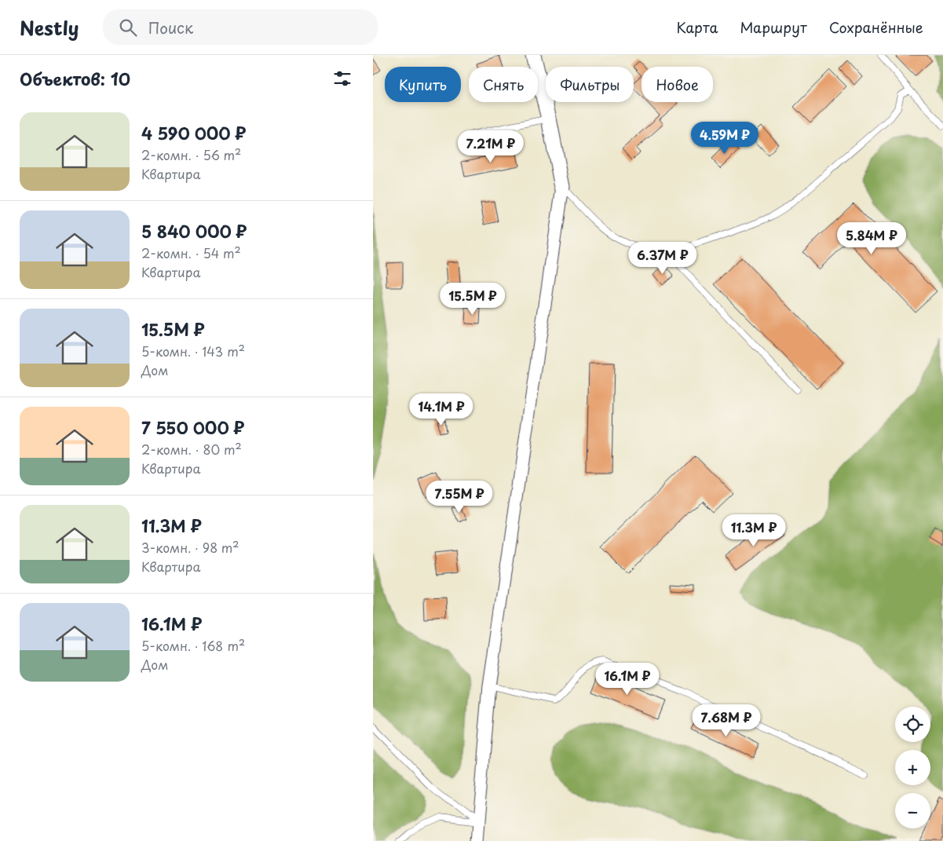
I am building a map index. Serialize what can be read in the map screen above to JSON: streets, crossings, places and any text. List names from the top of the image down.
{
  "page": {
    "header": "Nestly",
    "search": "Поиск",
    "nav": ["Карта", "Маршрут", "Сохранённые"],
    "heading": "Объектов: 10",
    "chip": [
      "Купить",
      "Снять",
      "Фильтры",
      "Новое"
    ],
    "list": [
      {
        "name": "4 590 000 ₽",
        "note": "2-комн. · 56 m² · Квартира"
      },
      {
        "name": "5 840 000 ₽",
        "note": "2-комн. · 54 m² · Квартира"
      },
      {
        "name": "15.5M ₽",
        "note": "5-комн. · 143 m² · Дом"
      },
      {
        "name": "7 550 000 ₽",
        "note": "2-комн. · 80 m² · Квартира"
      },
      {
        "name": "11.3M ₽",
        "note": "3-комн. · 98 m² · Квартира"
      },
      {
        "name": "16.1M ₽",
        "note": "5-комн. · 168 m² · Дом"
      }
    ],
    "price": [
      "4.59M ₽",
      "7.21M ₽",
      "5.84M ₽",
      "6.37M ₽",
      "15.5M ₽",
      "14.1M ₽",
      "7.55M ₽",
      "11.3M ₽",
      "16.1M ₽",
      "7.68M ₽"
    ],
    "map_buttons": ["+", "−"]
  }
}
